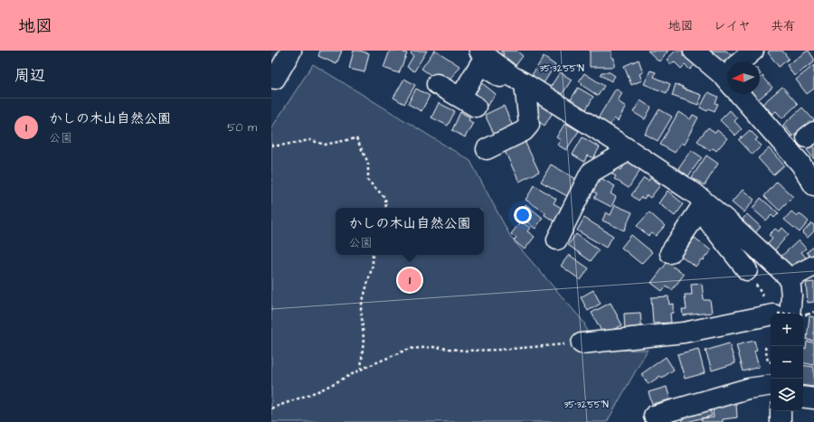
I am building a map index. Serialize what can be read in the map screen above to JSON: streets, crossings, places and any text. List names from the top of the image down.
{
  "north": "left",
  "page": {
    "header": "地図",
    "nav": ["地図", "レイヤ", "共有"],
    "heading": "周辺",
    "list": [
      {
        "mark": "1",
        "name": "かしの木山自然公園",
        "note": "公園",
        "value": "50 m"
      }
    ],
    "popup": ["かしの木山自然公園", "公園"],
    "pins": "1",
    "map_buttons": ["+", "−"]
  },
  "coordinates": ["35°32'55\"N"]
}
